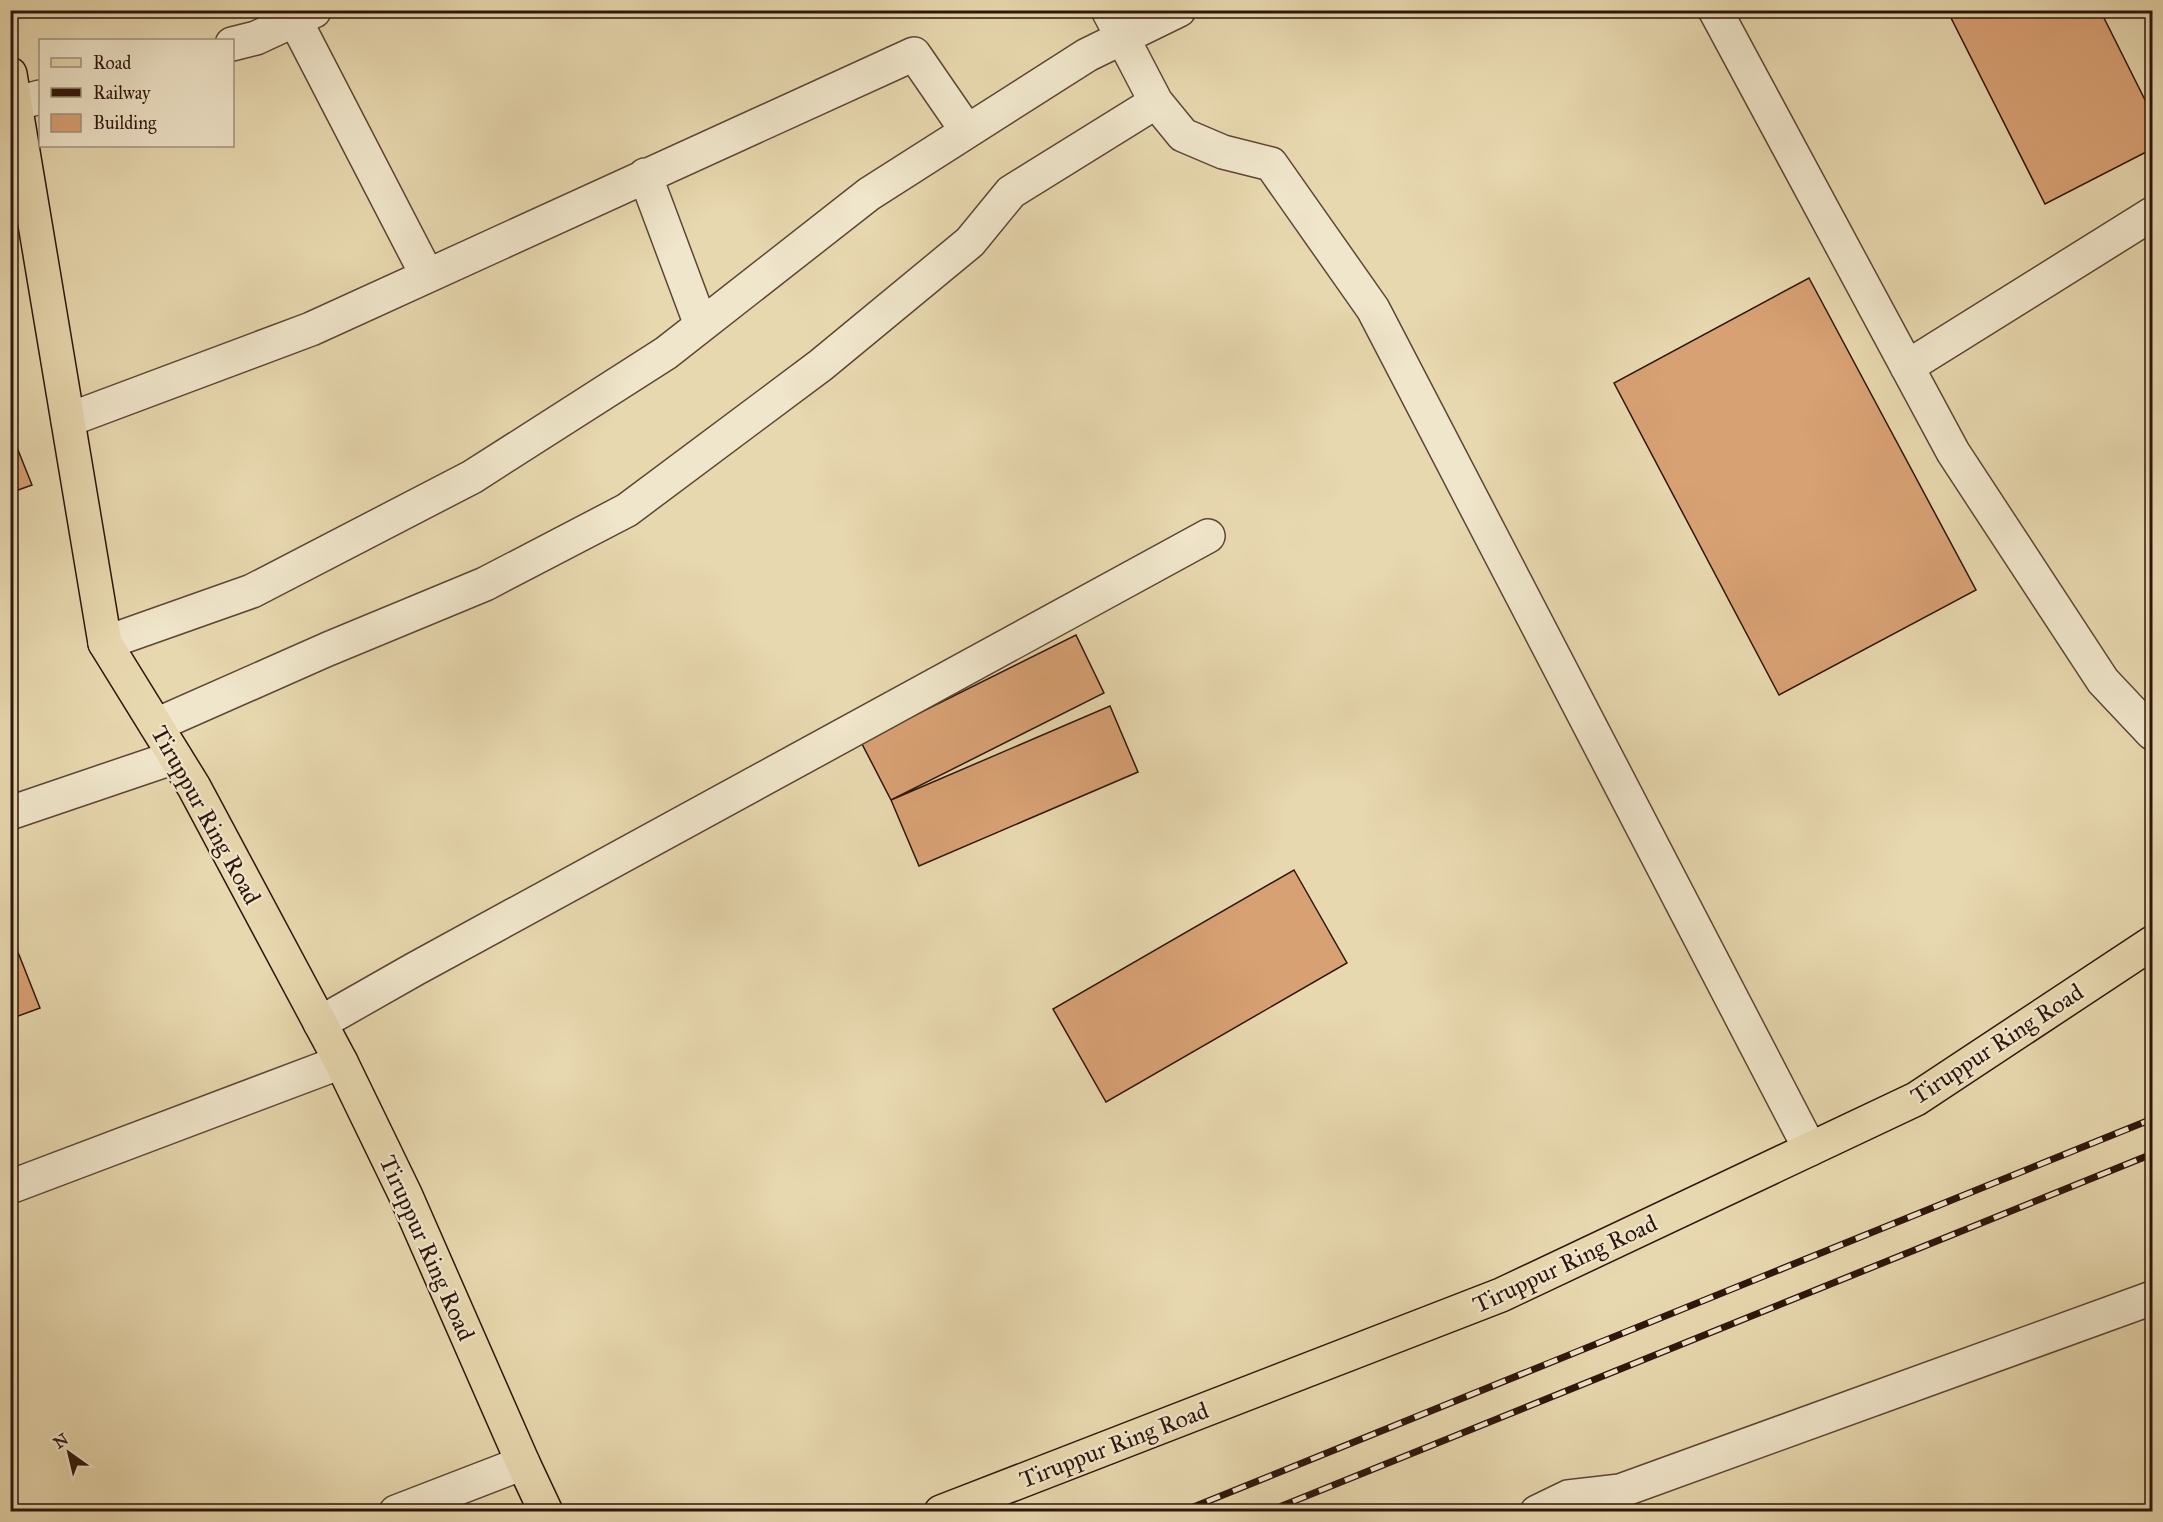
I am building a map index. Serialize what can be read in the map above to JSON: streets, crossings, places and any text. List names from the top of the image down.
{
  "streets": {
    "main road": ["Tiruppur Ring Road"]
  },
  "legend": ["Road", "Railway", "Building"],
  "north": "top left"
}
